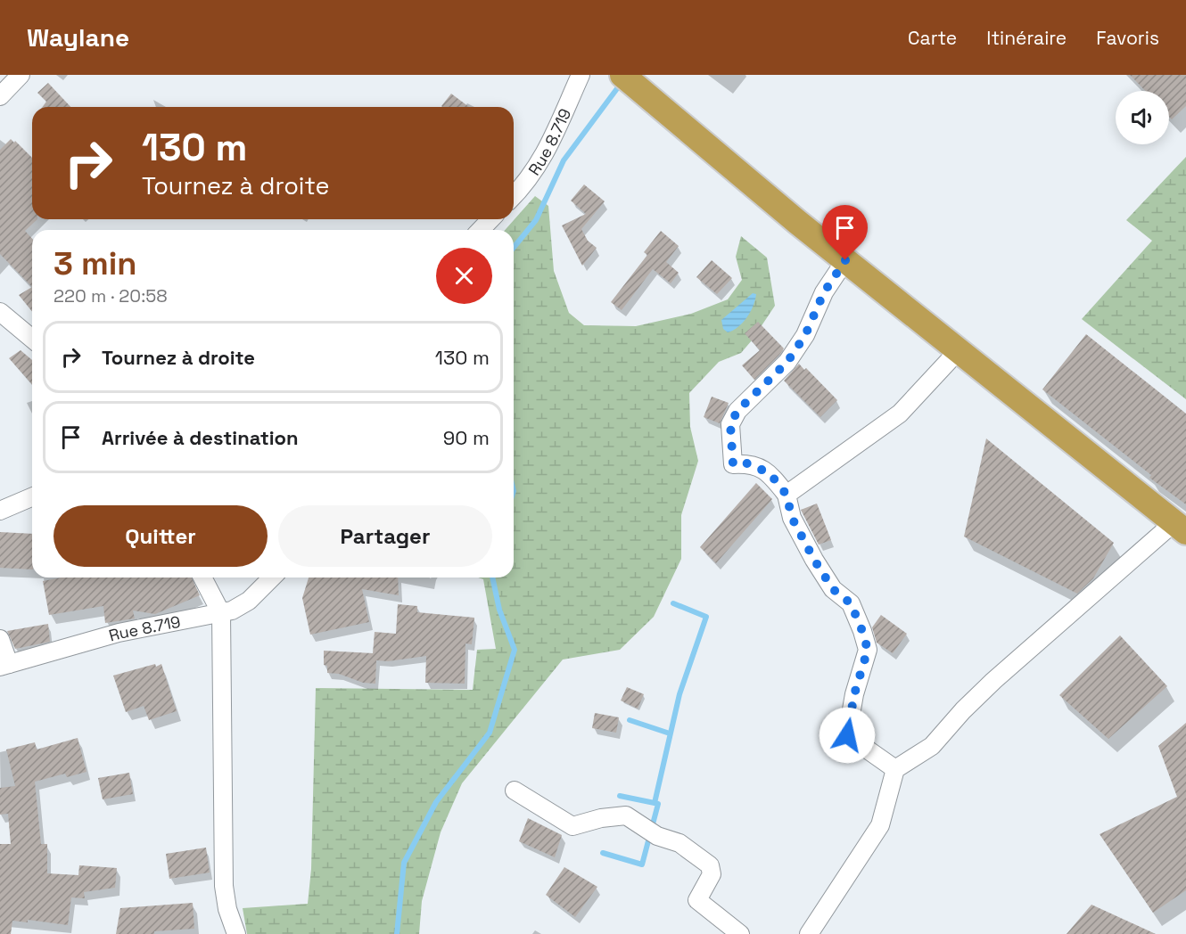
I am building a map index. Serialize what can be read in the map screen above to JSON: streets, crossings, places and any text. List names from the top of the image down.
{
  "streets": {
    "street": ["Rue 8.719"]
  },
  "page": {
    "header": "Waylane",
    "nav": ["Carte", "Itinéraire", "Favoris"],
    "turn": ["130 m", "Tournez à droite"],
    "heading": ["3 min", "220 m · 20:58"],
    "list": [
      {
        "name": "Tournez à droite",
        "value": "130 m"
      },
      {
        "name": "Arrivée à destination",
        "value": "90 m"
      }
    ],
    "buttons": ["Quitter", "Partager"]
  }
}
